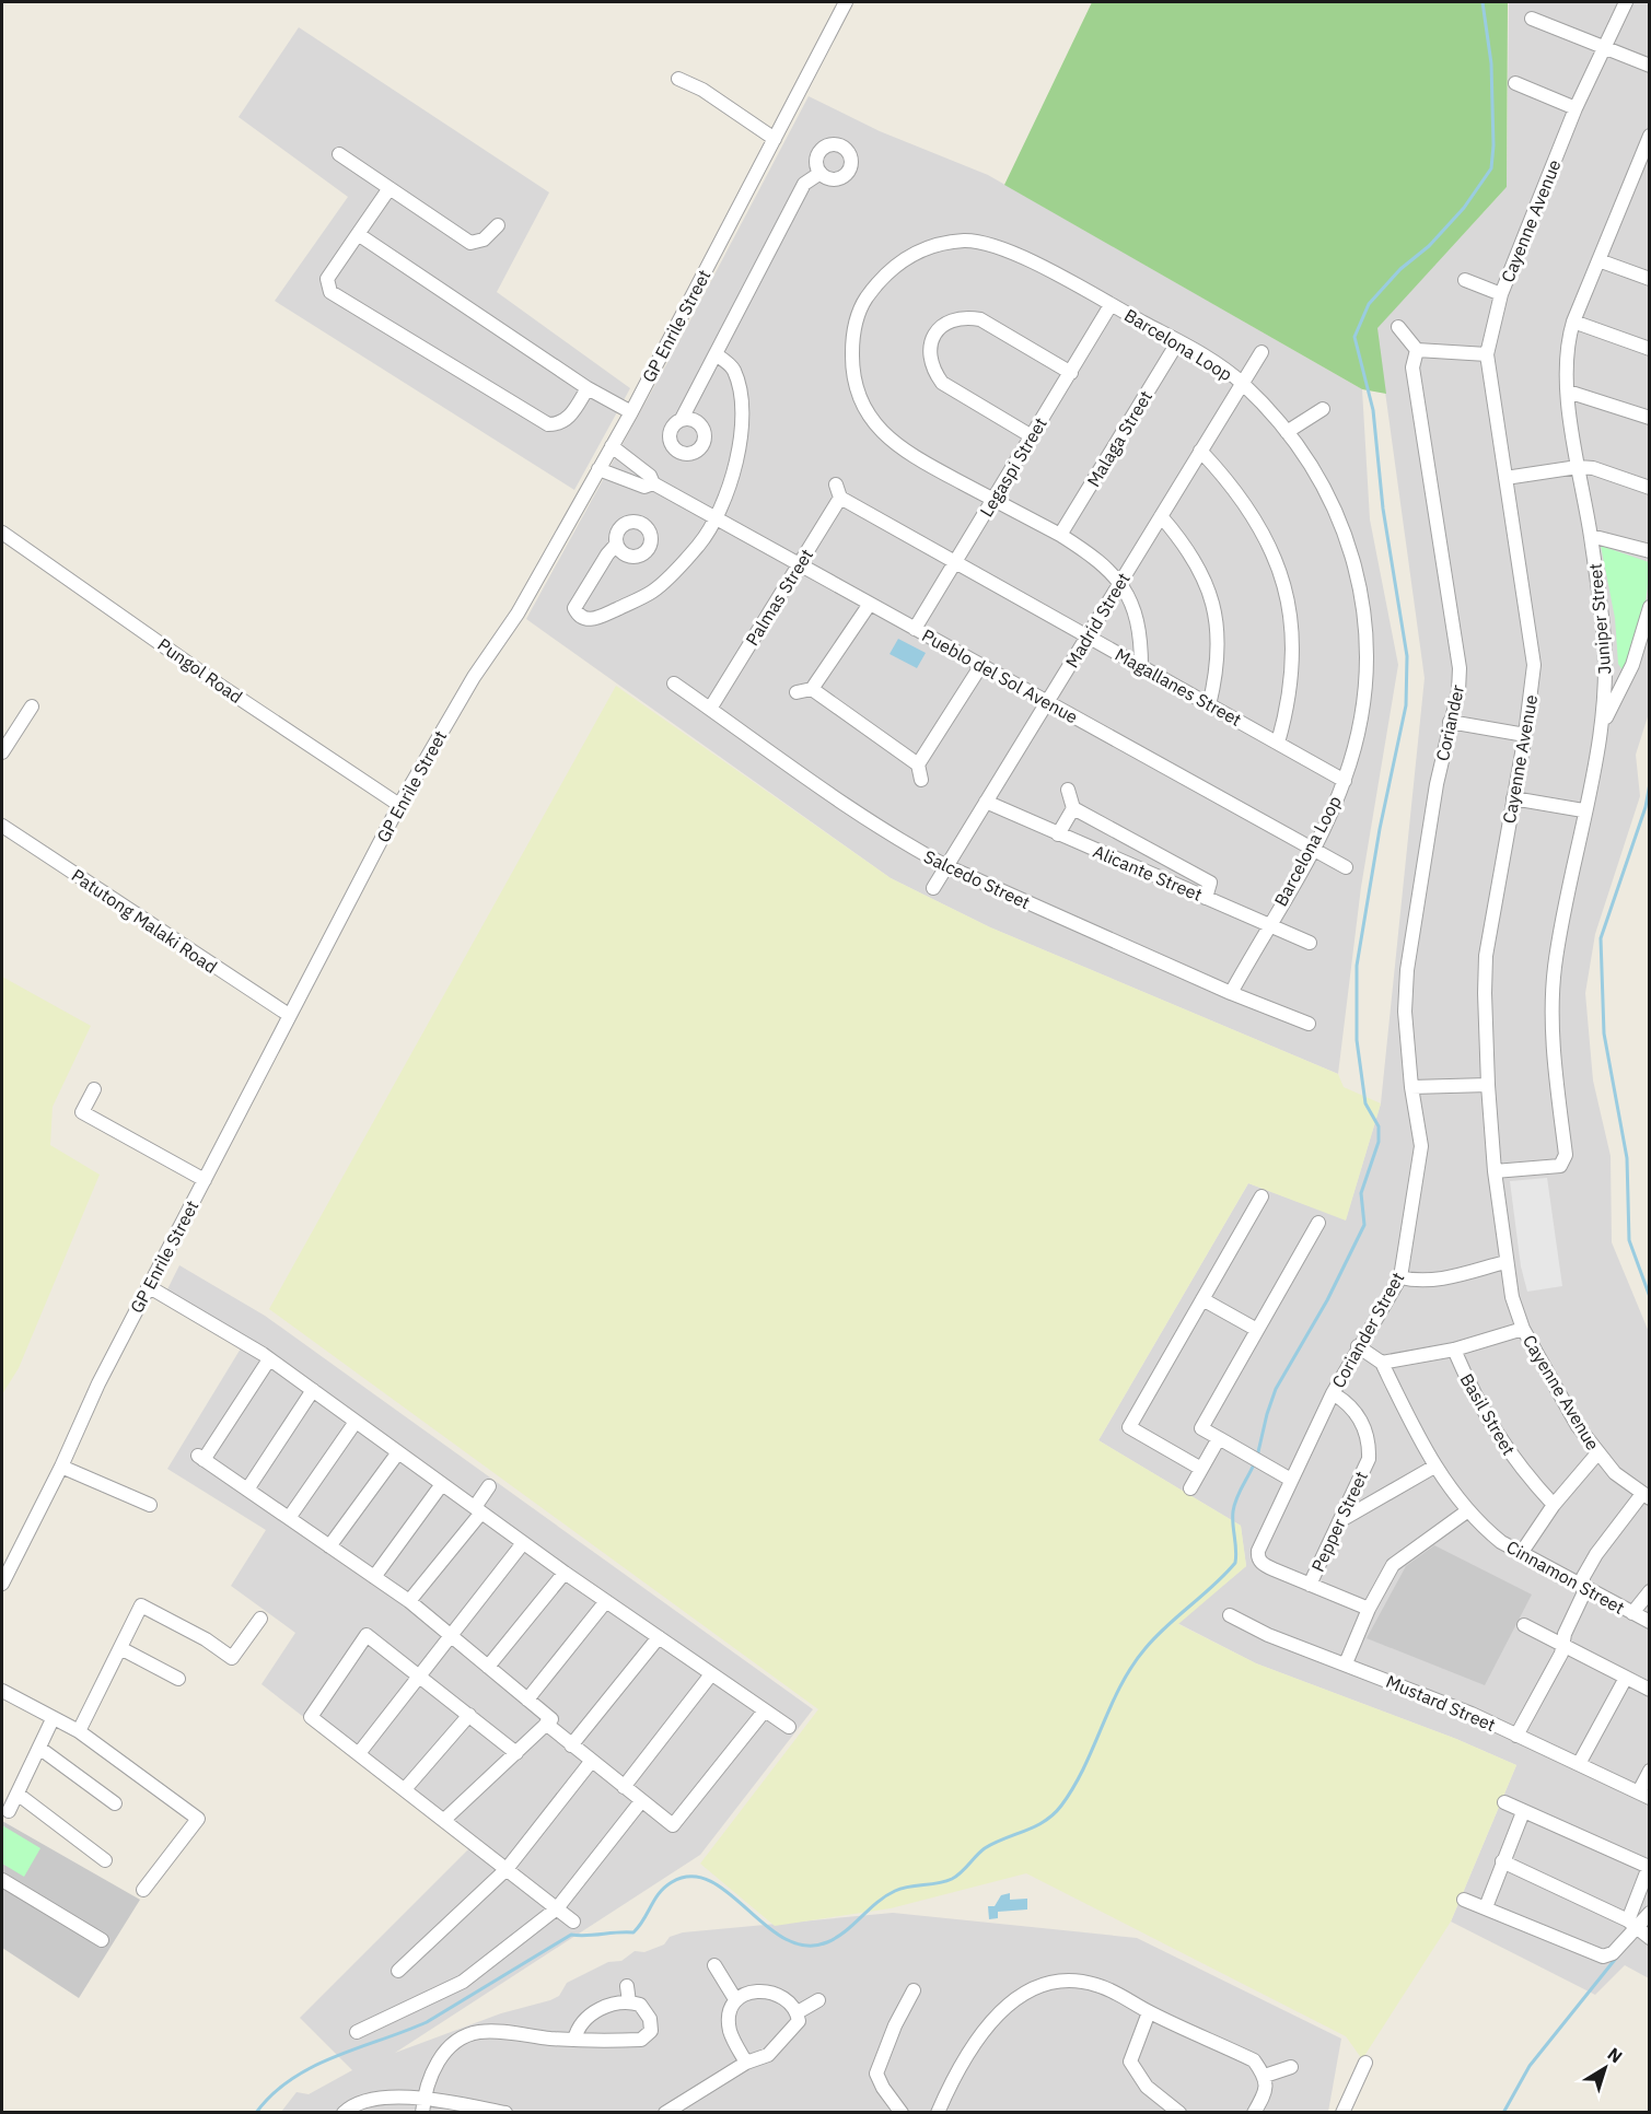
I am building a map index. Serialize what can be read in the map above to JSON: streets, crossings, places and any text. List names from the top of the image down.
{
  "streets": {
    "street": [
      "Cayenne Avenue",
      "GP Enrile Street",
      "Barcelona Loop",
      "Malaga Street",
      "Legaspi Street",
      "Palmas Street",
      "Juniper Street",
      "Madrid Street",
      "Pungol Road",
      "Pueblo del Sol Avenue",
      "Magallanes Street",
      "Coriander",
      "Alicante Street",
      "Salcedo Street",
      "Patutong Malaki Road",
      "Coriander Street",
      "Basil Street",
      "Pepper Street",
      "Cinnamon Street",
      "Mustard Street"
    ]
  },
  "crossings": [
    ["Cayenne Avenue", "Juniper Street"],
    ["GP Enrile Street", "Pungol Road"],
    ["GP Enrile Street", "Pueblo del Sol Avenue"],
    ["GP Enrile Street", "Patutong Malaki Road"],
    ["Barcelona Loop", "Malaga Street"],
    ["Barcelona Loop", "Legaspi Street"],
    ["Barcelona Loop", "Madrid Street"],
    ["Barcelona Loop", "Pueblo del Sol Avenue"],
    ["Barcelona Loop", "Magallanes Street"],
    ["Barcelona Loop", "Alicante Street"],
    ["Barcelona Loop", "Salcedo Street"],
    ["Legaspi Street", "Pueblo del Sol Avenue"],
    ["Legaspi Street", "Magallanes Street"],
    ["Palmas Street", "Pueblo del Sol Avenue"],
    ["Palmas Street", "Magallanes Street"],
    ["Palmas Street", "Salcedo Street"],
    ["Madrid Street", "Pueblo del Sol Avenue"],
    ["Madrid Street", "Magallanes Street"],
    ["Madrid Street", "Alicante Street"],
    ["Madrid Street", "Salcedo Street"],
    ["Coriander", "Coriander Street"],
    ["Coriander Street", "Pepper Street"]
  ],
  "north": "top right"
}
